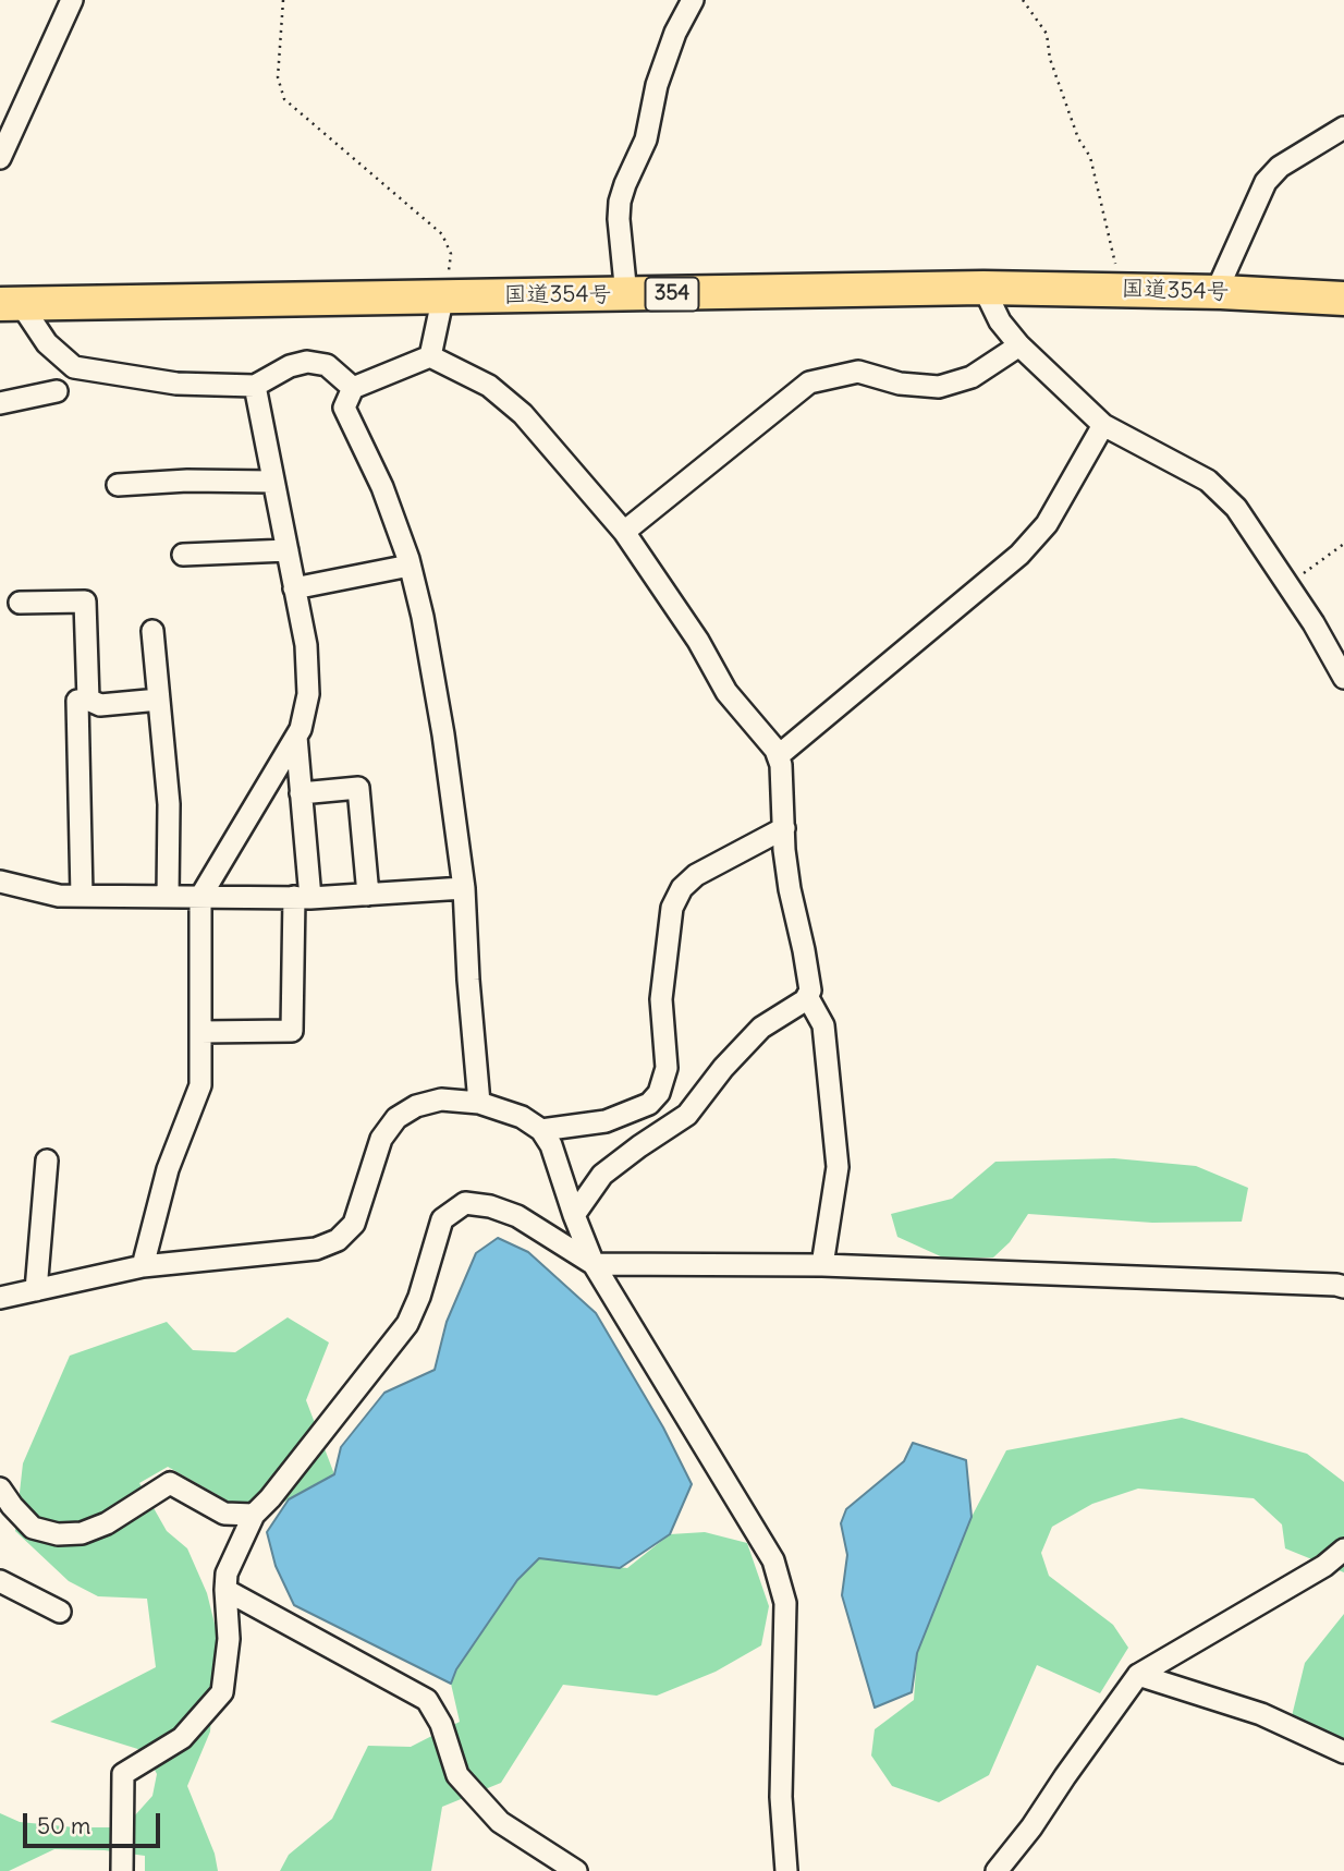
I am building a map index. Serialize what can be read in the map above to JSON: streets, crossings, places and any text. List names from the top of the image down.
{
  "streets": {
    "highway": ["国道354号", "354"]
  },
  "scale_bar": "50 m"
}
